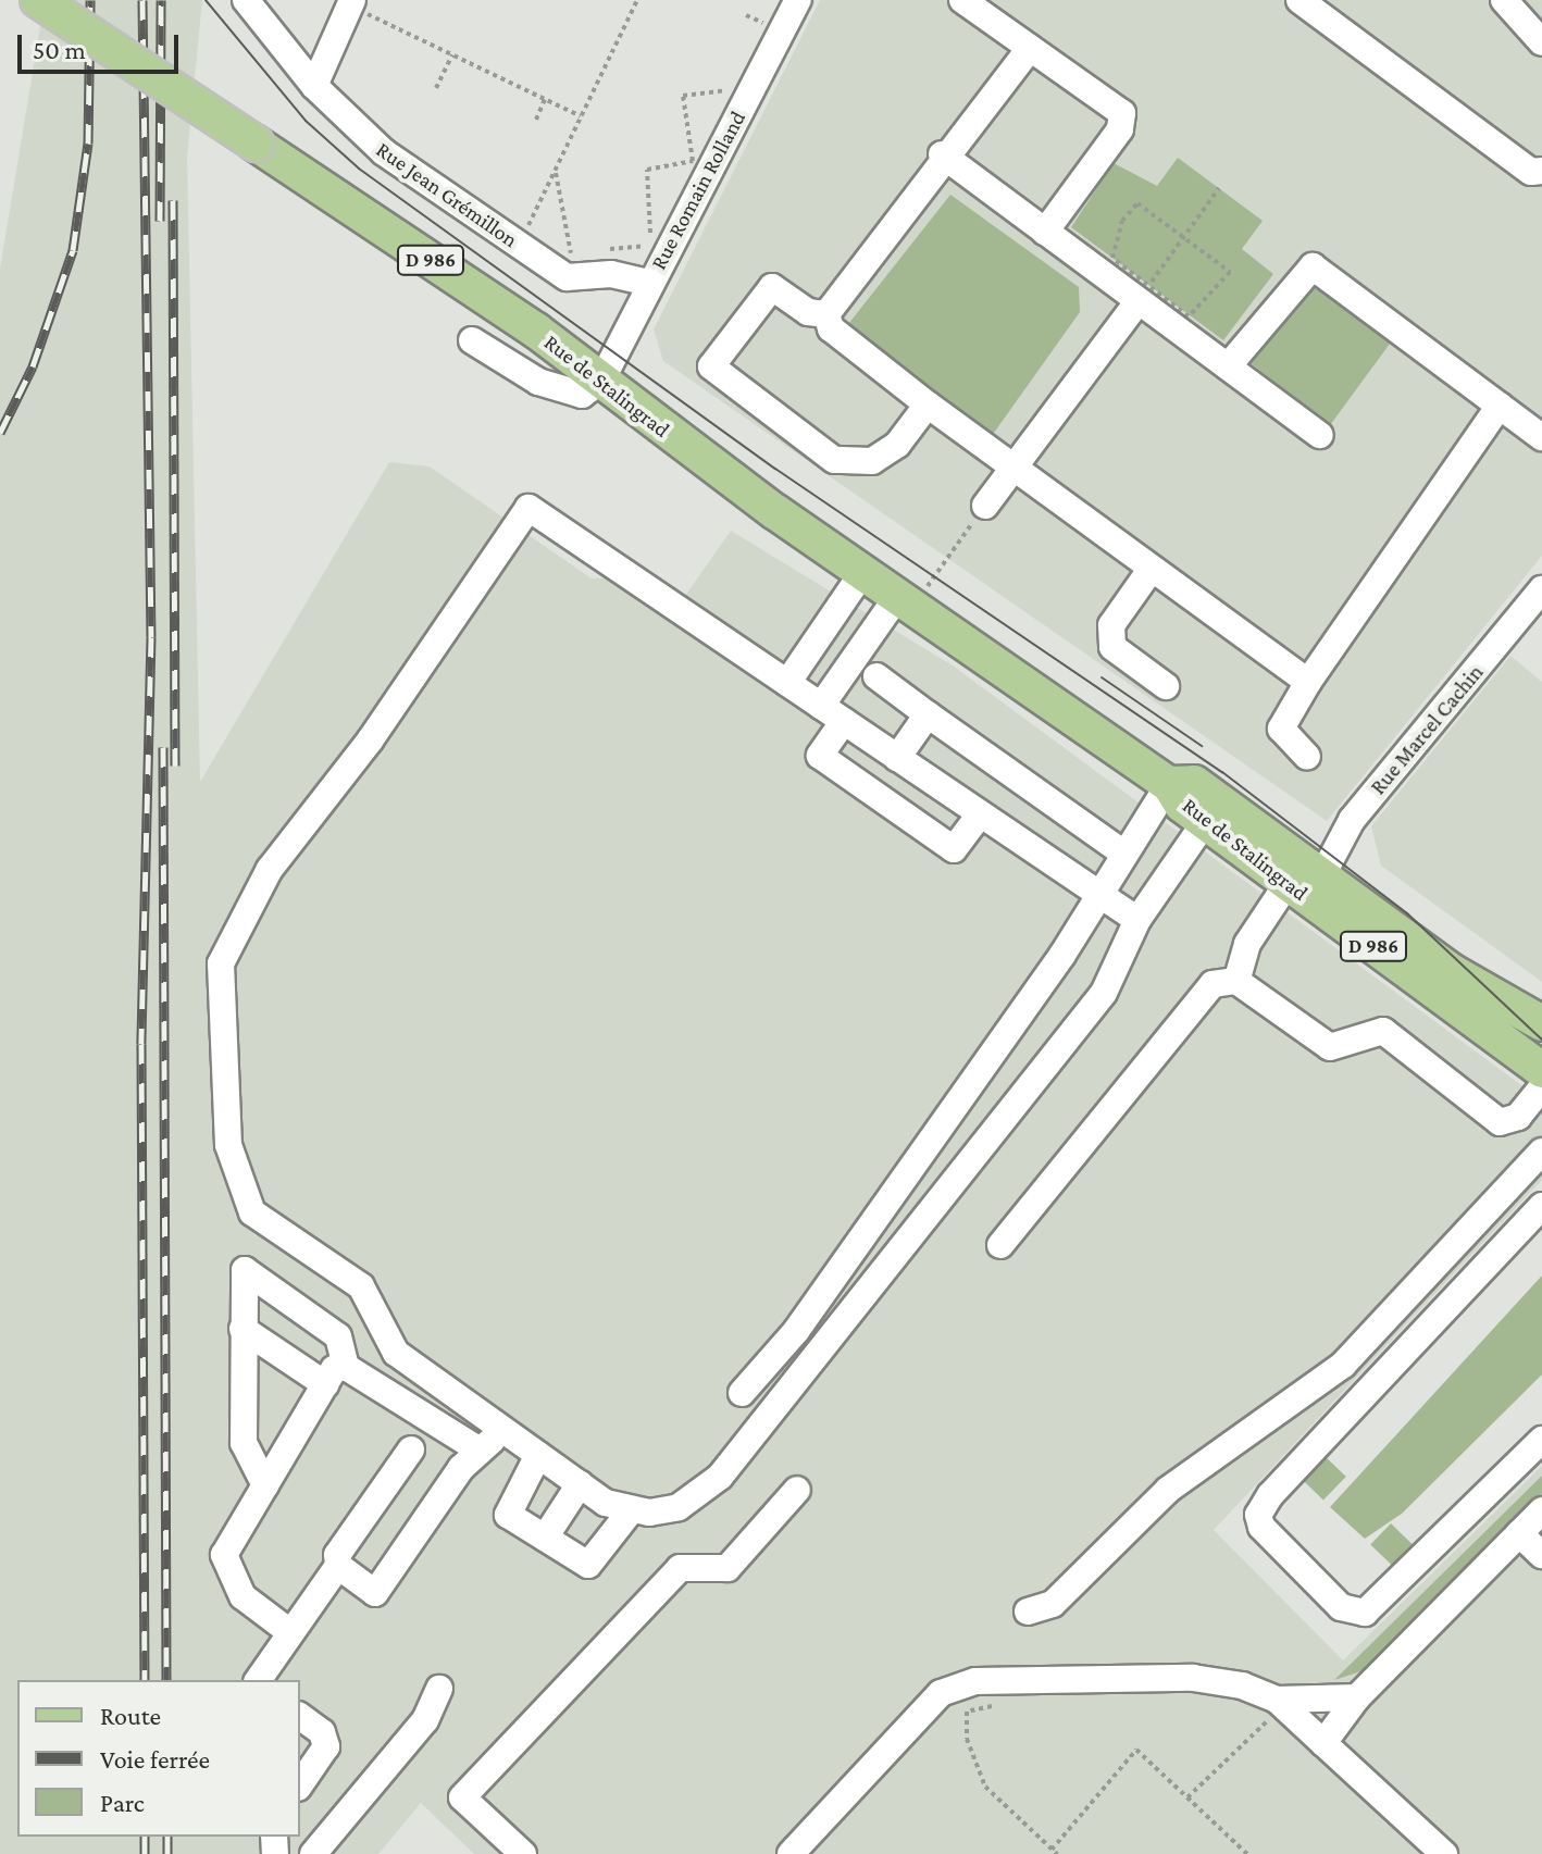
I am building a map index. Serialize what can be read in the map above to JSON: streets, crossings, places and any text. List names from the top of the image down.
{
  "streets": {
    "main road": ["D 986", "Rue de Stalingrad"],
    "street": ["Rue Romain Rolland", "Rue Jean Grémillon", "Rue Marcel Cachin"]
  },
  "crossings": [
    ["Rue Romain Rolland", "Rue Jean Grémillon"],
    ["Rue Romain Rolland", "Rue de Stalingrad"],
    ["Rue de Stalingrad", "Rue Marcel Cachin"]
  ],
  "legend": ["Route", "Voie ferrée", "Parc"],
  "scale_bar": "50 m"
}
